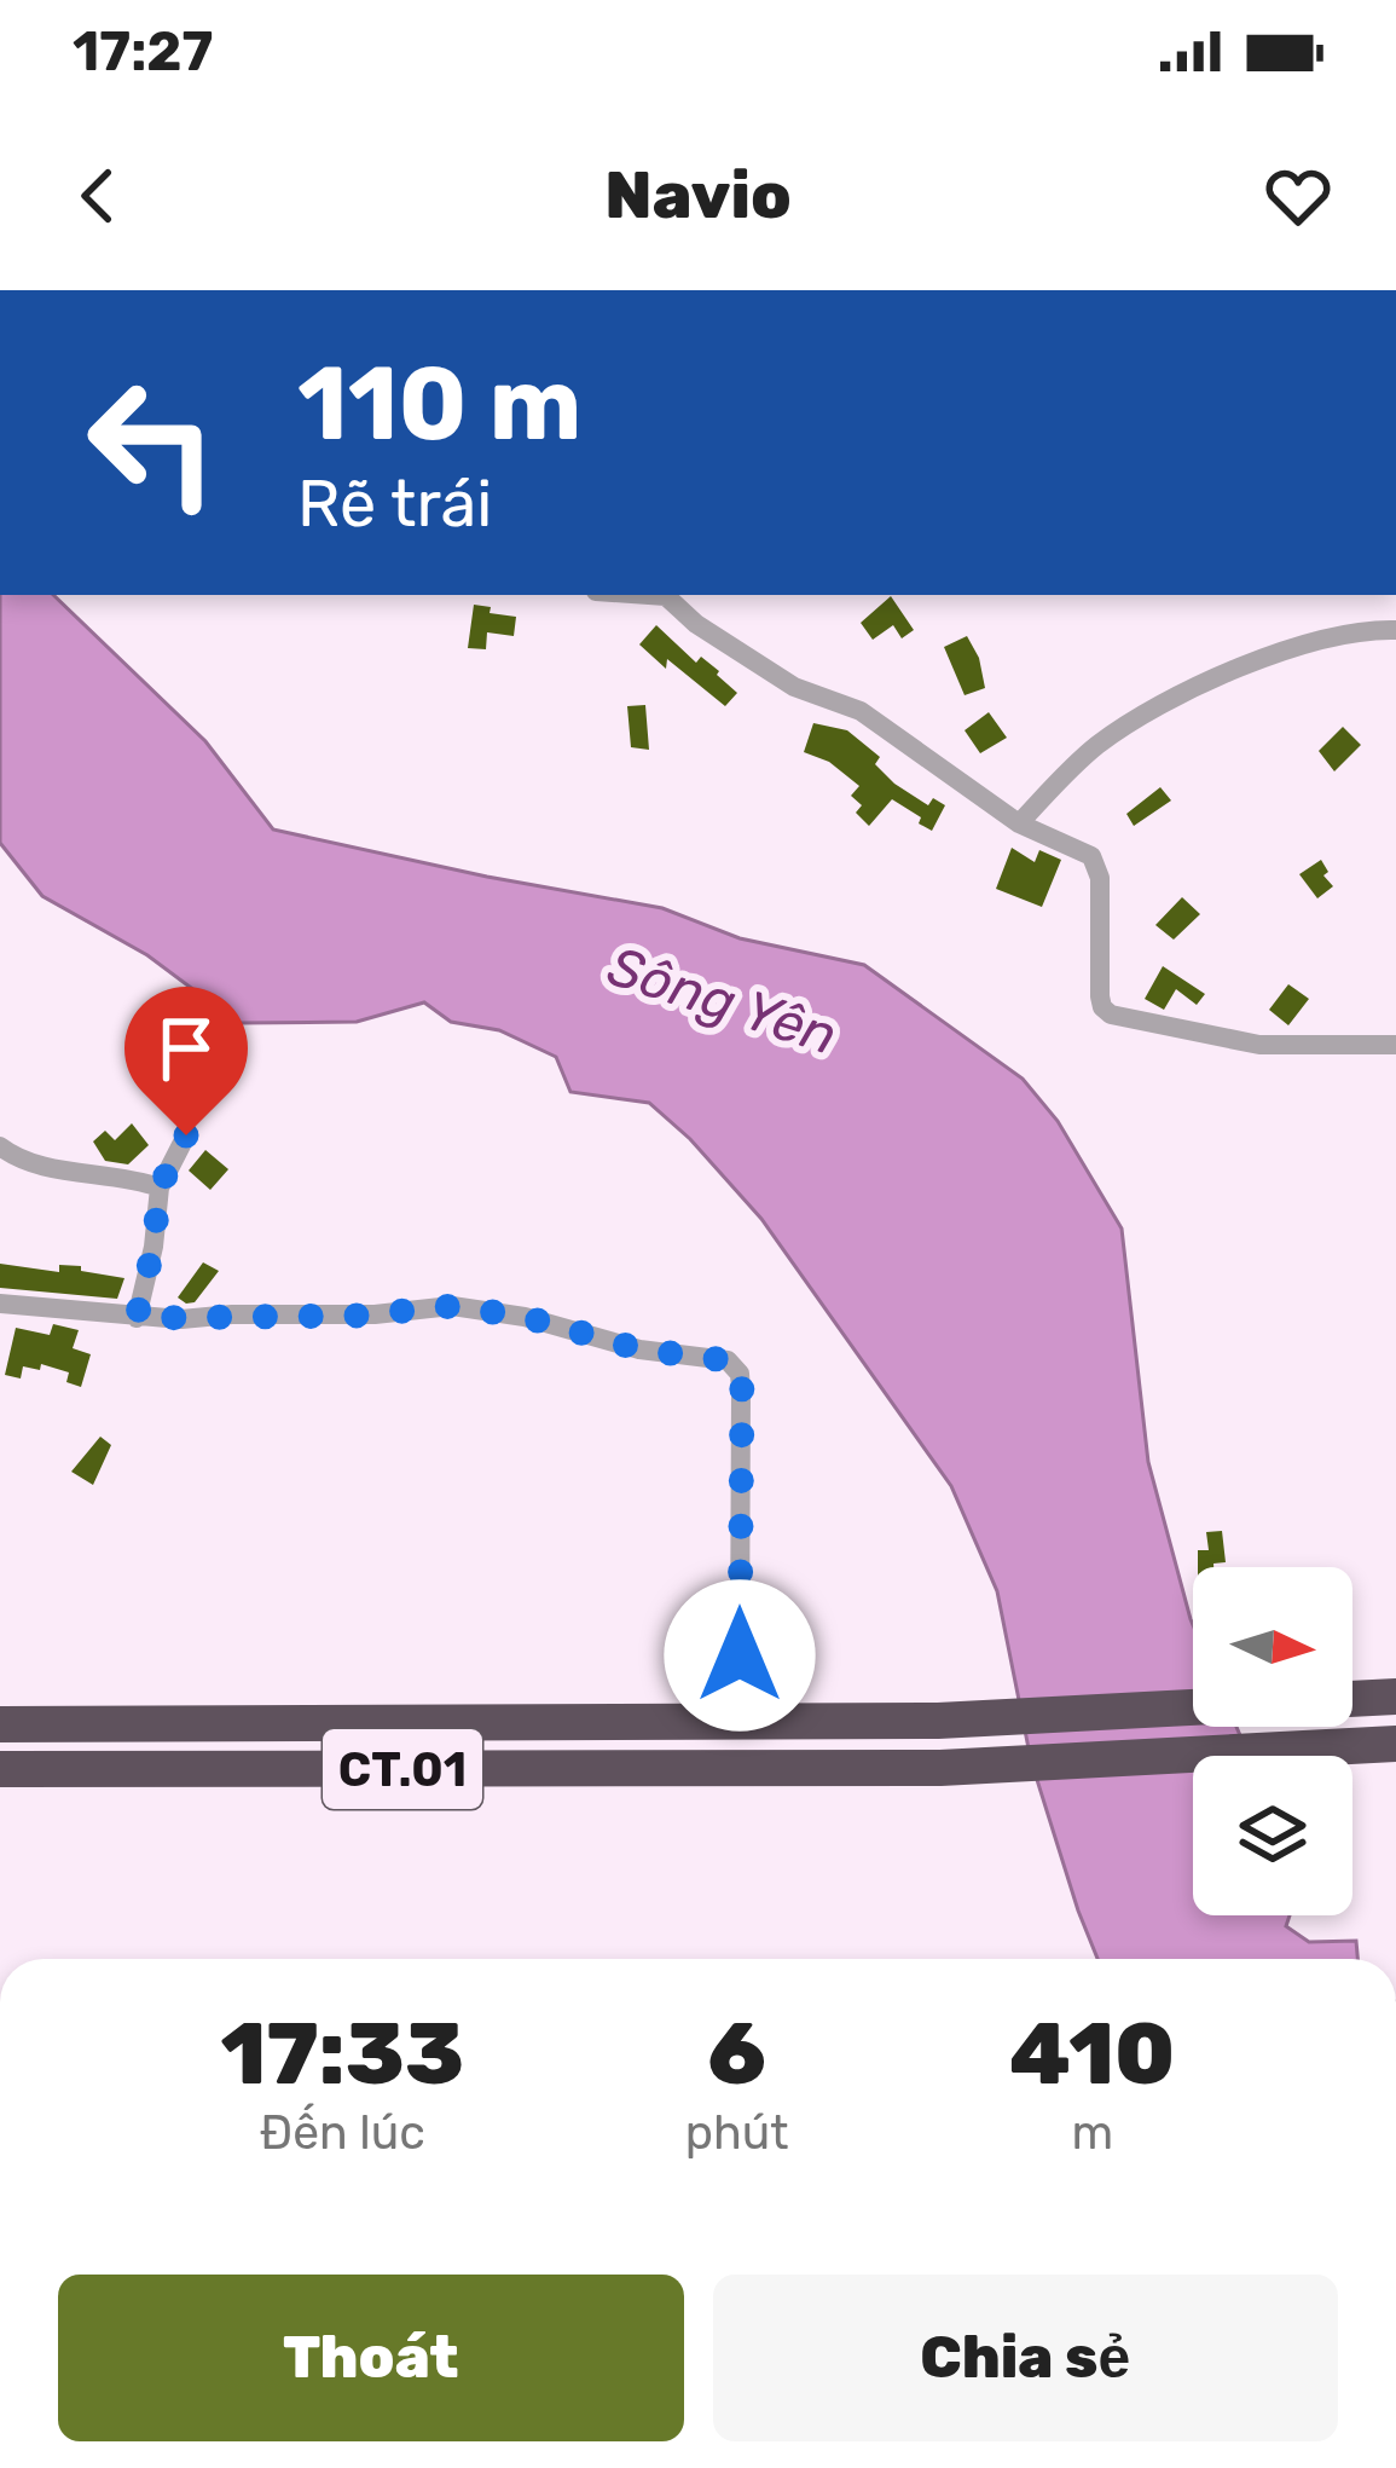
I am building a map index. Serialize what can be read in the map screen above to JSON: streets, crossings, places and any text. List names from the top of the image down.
{
  "streets": {
    "highway": ["CT.01"]
  },
  "water": ["Sông Yên"],
  "north": "right",
  "page": {
    "status": "17:27",
    "header": "Navio",
    "turn": ["110 m", "Rẽ trái"],
    "eta": [
      "17:33",
      "Đến lúc",
      "6",
      "phút",
      "410",
      "m"
    ],
    "buttons": ["Thoát", "Chia sẻ"]
  }
}
